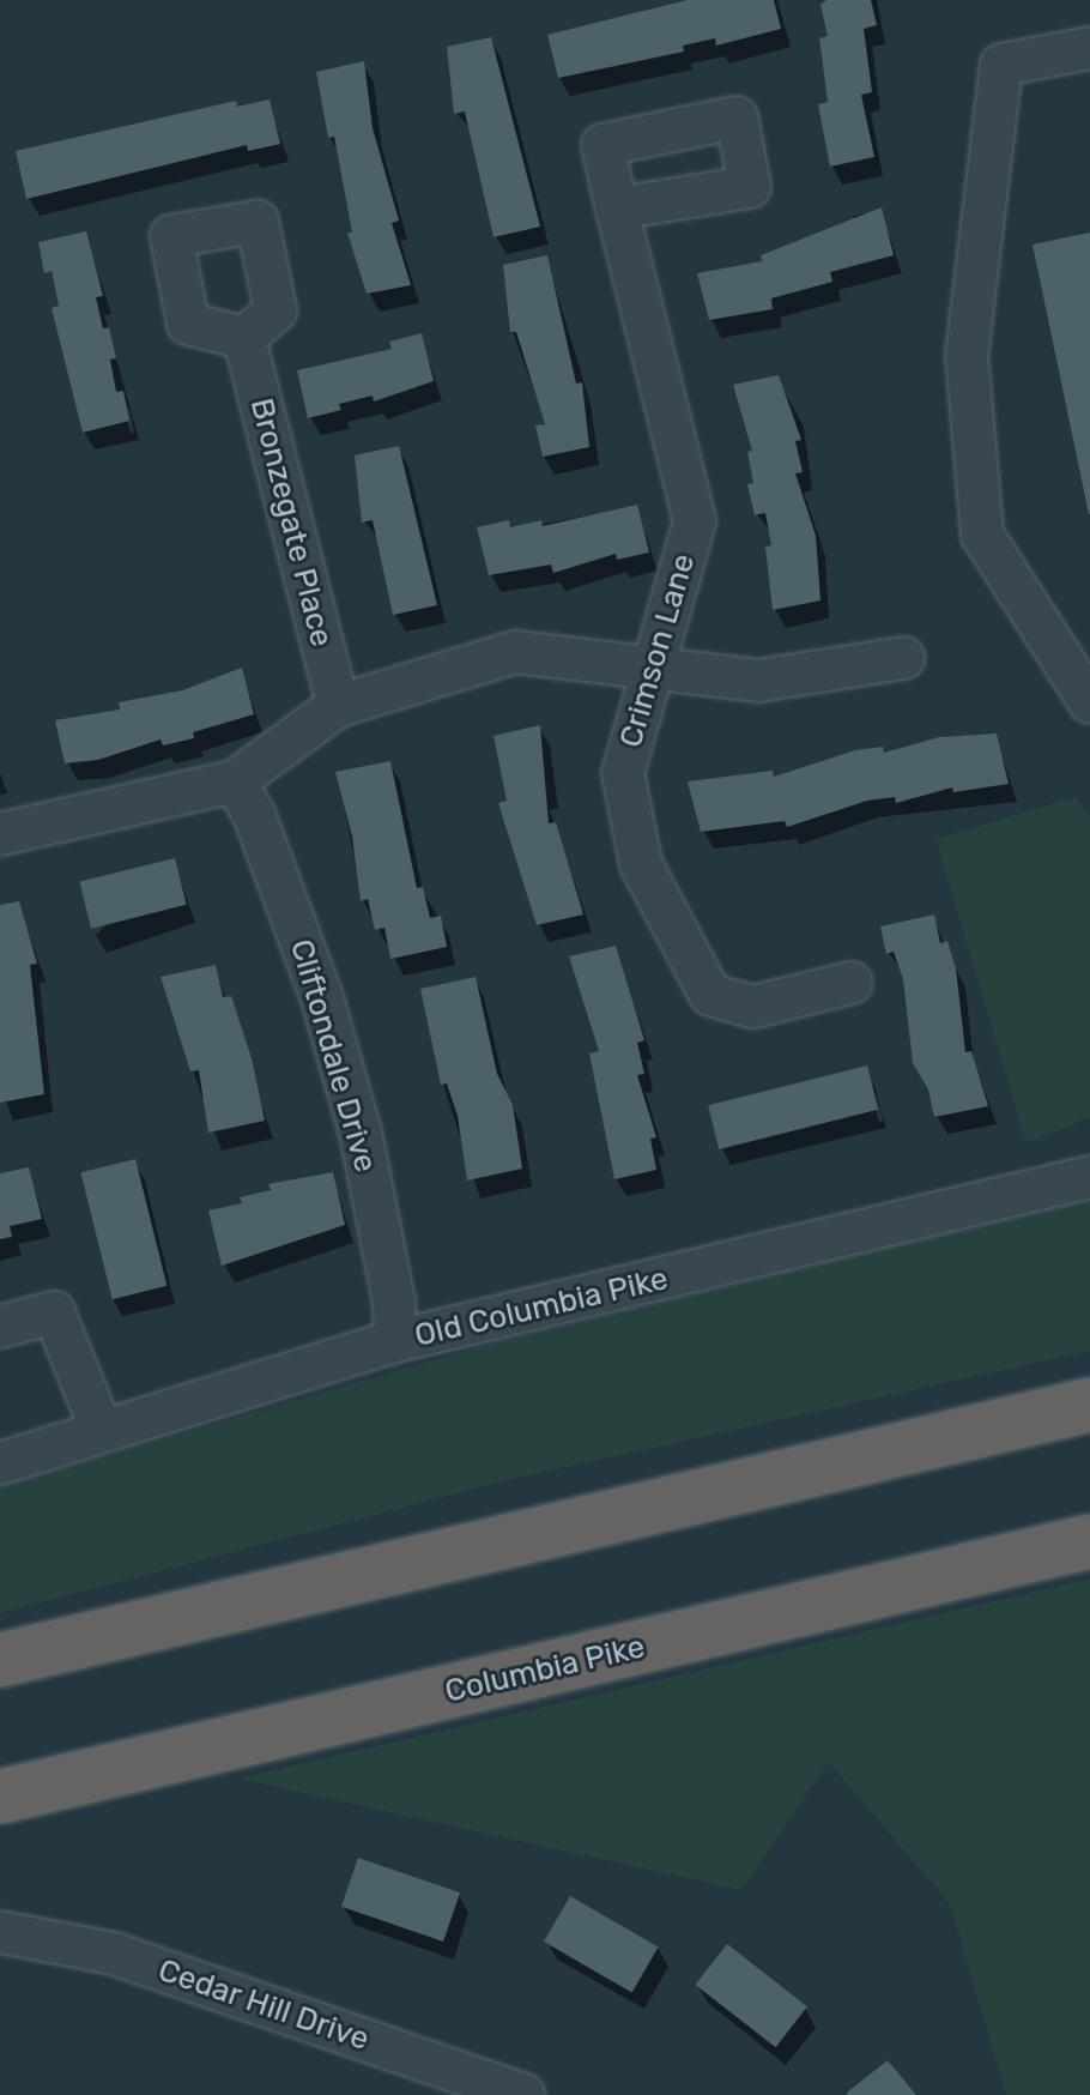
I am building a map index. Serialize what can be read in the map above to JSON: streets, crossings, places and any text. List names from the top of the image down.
{
  "streets": {
    "highway": ["Columbia Pike"],
    "street": [
      "Bronzegate Place",
      "Crimson Lane",
      "Cliftondale Drive",
      "Old Columbia Pike",
      "Cedar Hill Drive"
    ]
  },
  "crossings": [
    ["Cliftondale Drive", "Old Columbia Pike"]
  ]
}
